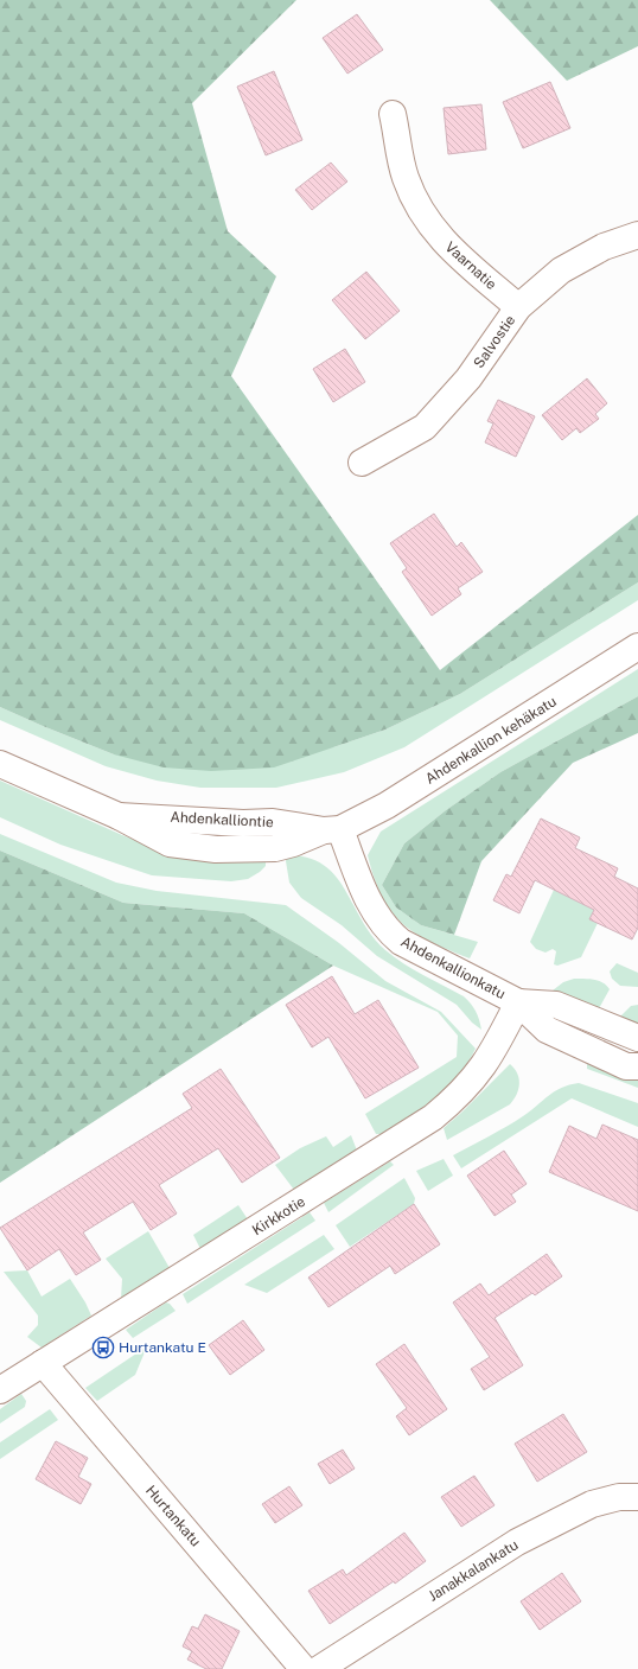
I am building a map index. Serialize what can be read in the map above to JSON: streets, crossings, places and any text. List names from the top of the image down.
{
  "streets": {
    "street": [
      "Vaarnatie",
      "Salvostie",
      "Ahdenkallion kehäkatu",
      "Ahdenkalliontie",
      "Ahdenkallionkatu",
      "Kirkkotie",
      "Hurtankatu",
      "Janakkalankatu"
    ]
  },
  "crossings": [
    ["Vaarnatie", "Salvostie"],
    ["Ahdenkallion kehäkatu", "Ahdenkalliontie"],
    ["Ahdenkallion kehäkatu", "Ahdenkallionkatu"],
    ["Ahdenkalliontie", "Ahdenkallionkatu"],
    ["Ahdenkallionkatu", "Kirkkotie"],
    ["Kirkkotie", "Hurtankatu"]
  ],
  "places": {
    "bus stop": ["Hurtankatu E"]
  }
}
